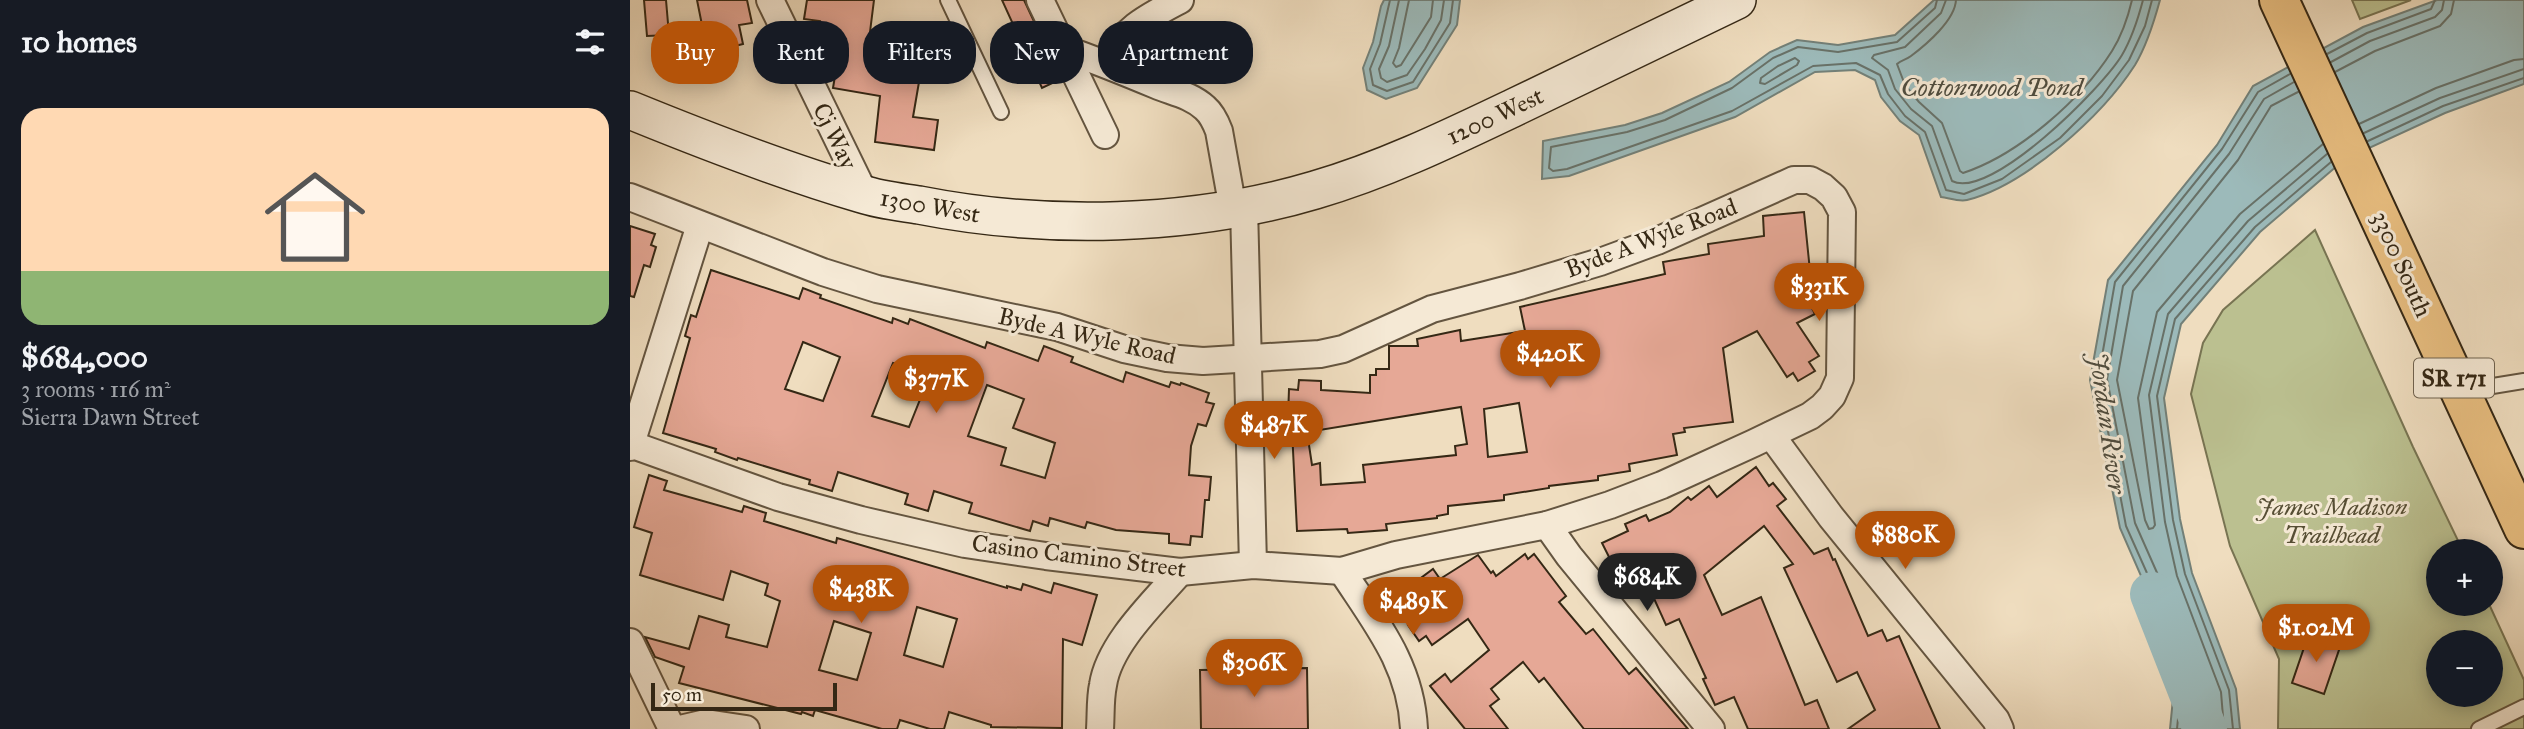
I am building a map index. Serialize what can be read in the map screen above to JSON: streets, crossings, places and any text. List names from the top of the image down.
{
  "streets": {
    "main road": ["3300 South", "SR 171"],
    "street": [
      "1200 West",
      "Cj Way",
      "1300 West",
      "Byde A Wyle Road",
      "Casino Camino Street"
    ]
  },
  "crossings": [
    ["1200 West", "1300 West"],
    ["Cj Way", "1300 West"],
    ["Byde A Wyle Road", "Casino Camino Street"]
  ],
  "water": ["Cottonwood Pond", "Jordan River"],
  "parks": ["James Madison Trailhead"],
  "scale_bar": "50 m",
  "page": {
    "heading": "10 homes",
    "chip": [
      "Buy",
      "Rent",
      "Filters",
      "New",
      "Apartment"
    ],
    "list": [
      {
        "name": "$684,000",
        "note": "3 rooms · 116 m² · Sierra Dawn Street"
      }
    ],
    "price": [
      "$331K",
      "$420K",
      "$377K",
      "$487K",
      "$880K",
      "$684K",
      "$438K",
      "$489K",
      "$1.02M",
      "$306K"
    ],
    "map_buttons": ["+", "−"],
    "scale": "50 m"
  }
}
